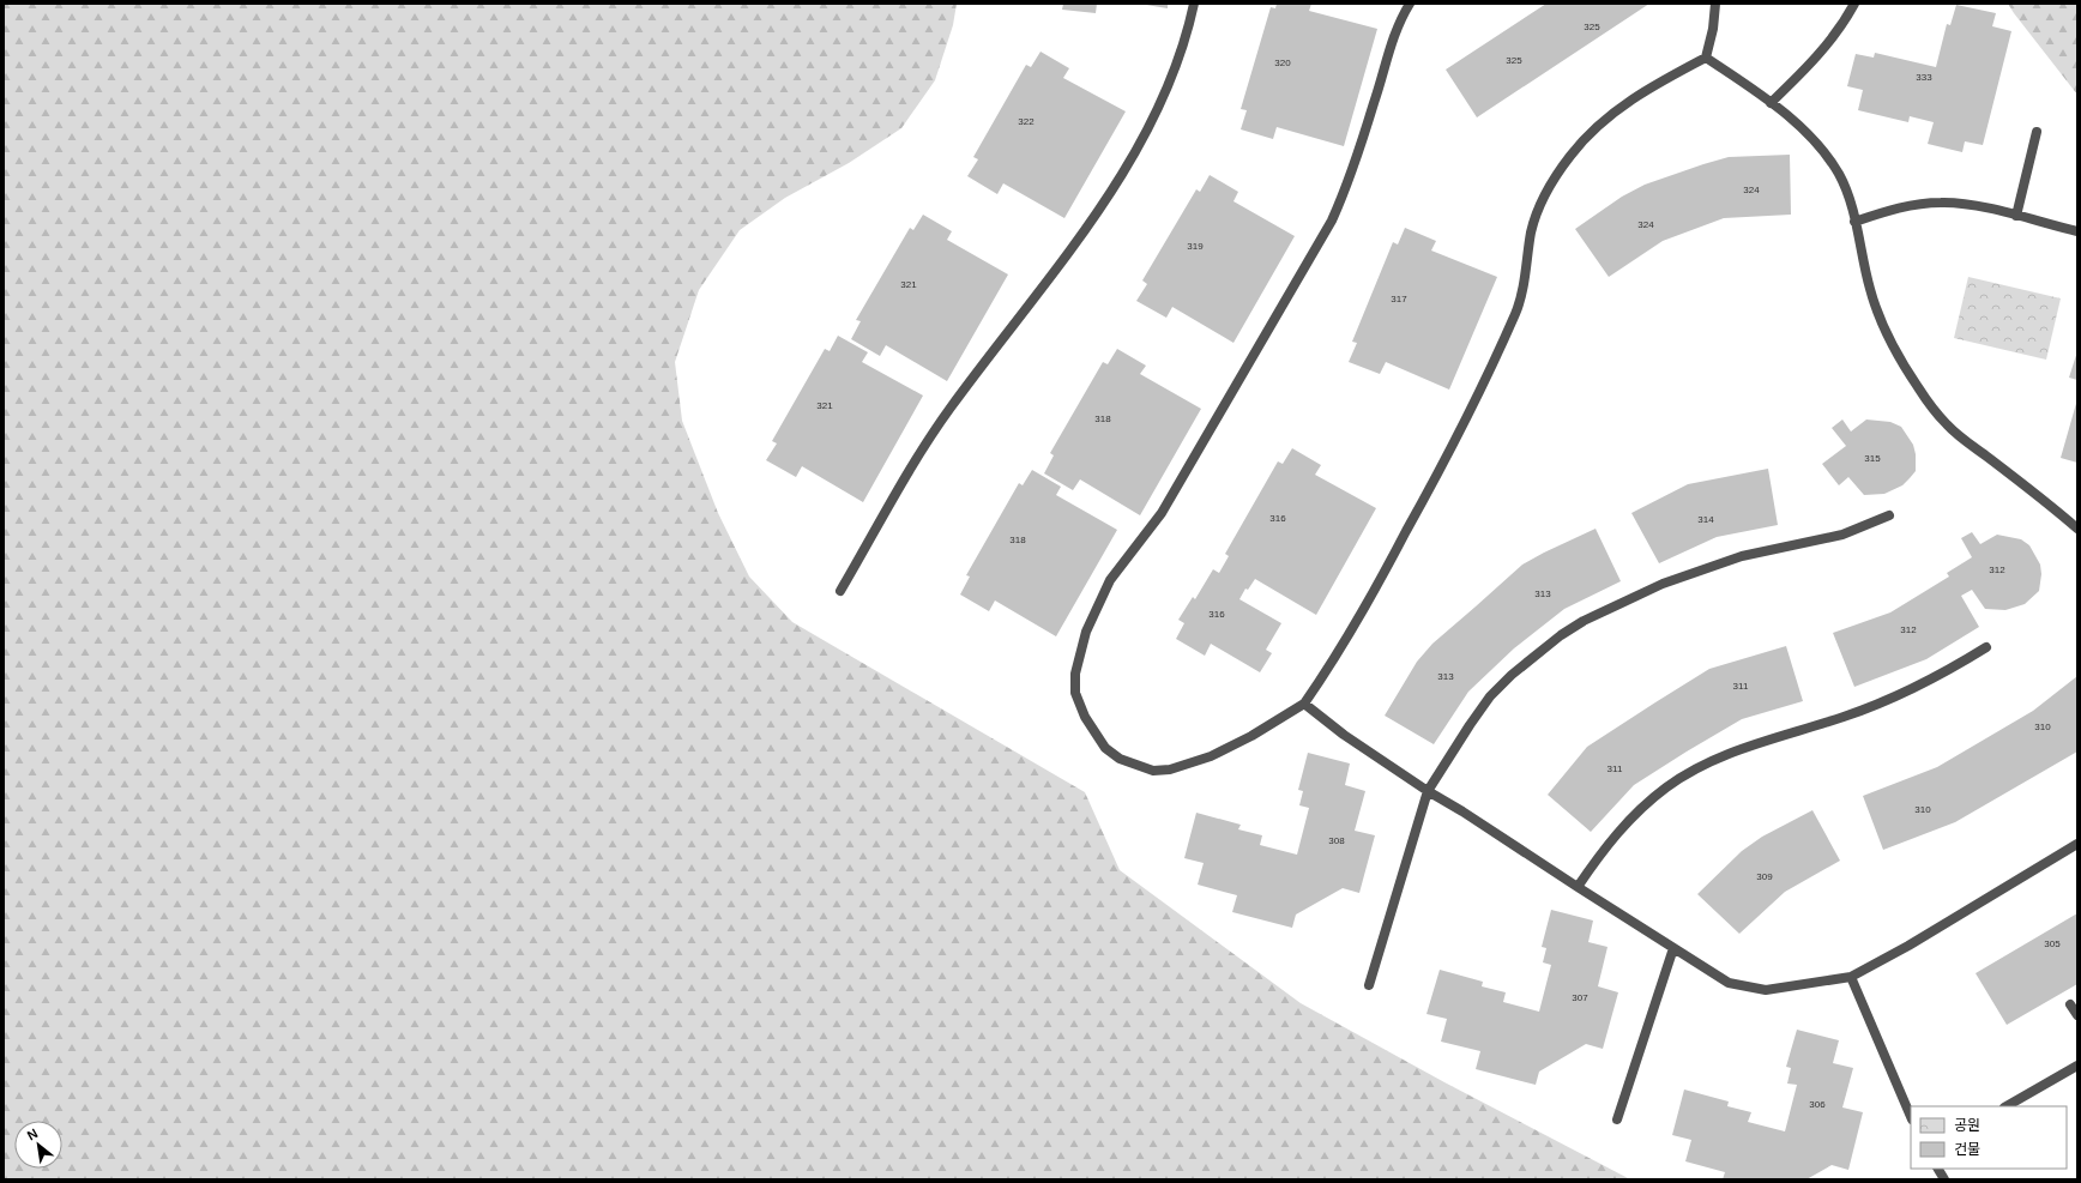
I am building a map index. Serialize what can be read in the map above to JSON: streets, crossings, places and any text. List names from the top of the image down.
{
  "house_numbers": [
    "325",
    "325",
    "320",
    "333",
    "322",
    "324",
    "324",
    "319",
    "321",
    "317",
    "321",
    "318",
    "315",
    "316",
    "314",
    "318",
    "312",
    "313",
    "316",
    "312",
    "313",
    "311",
    "310",
    "311",
    "310",
    "308",
    "309",
    "305",
    "307",
    "306"
  ],
  "legend": ["공원", "건물"],
  "north": "top left"
}
